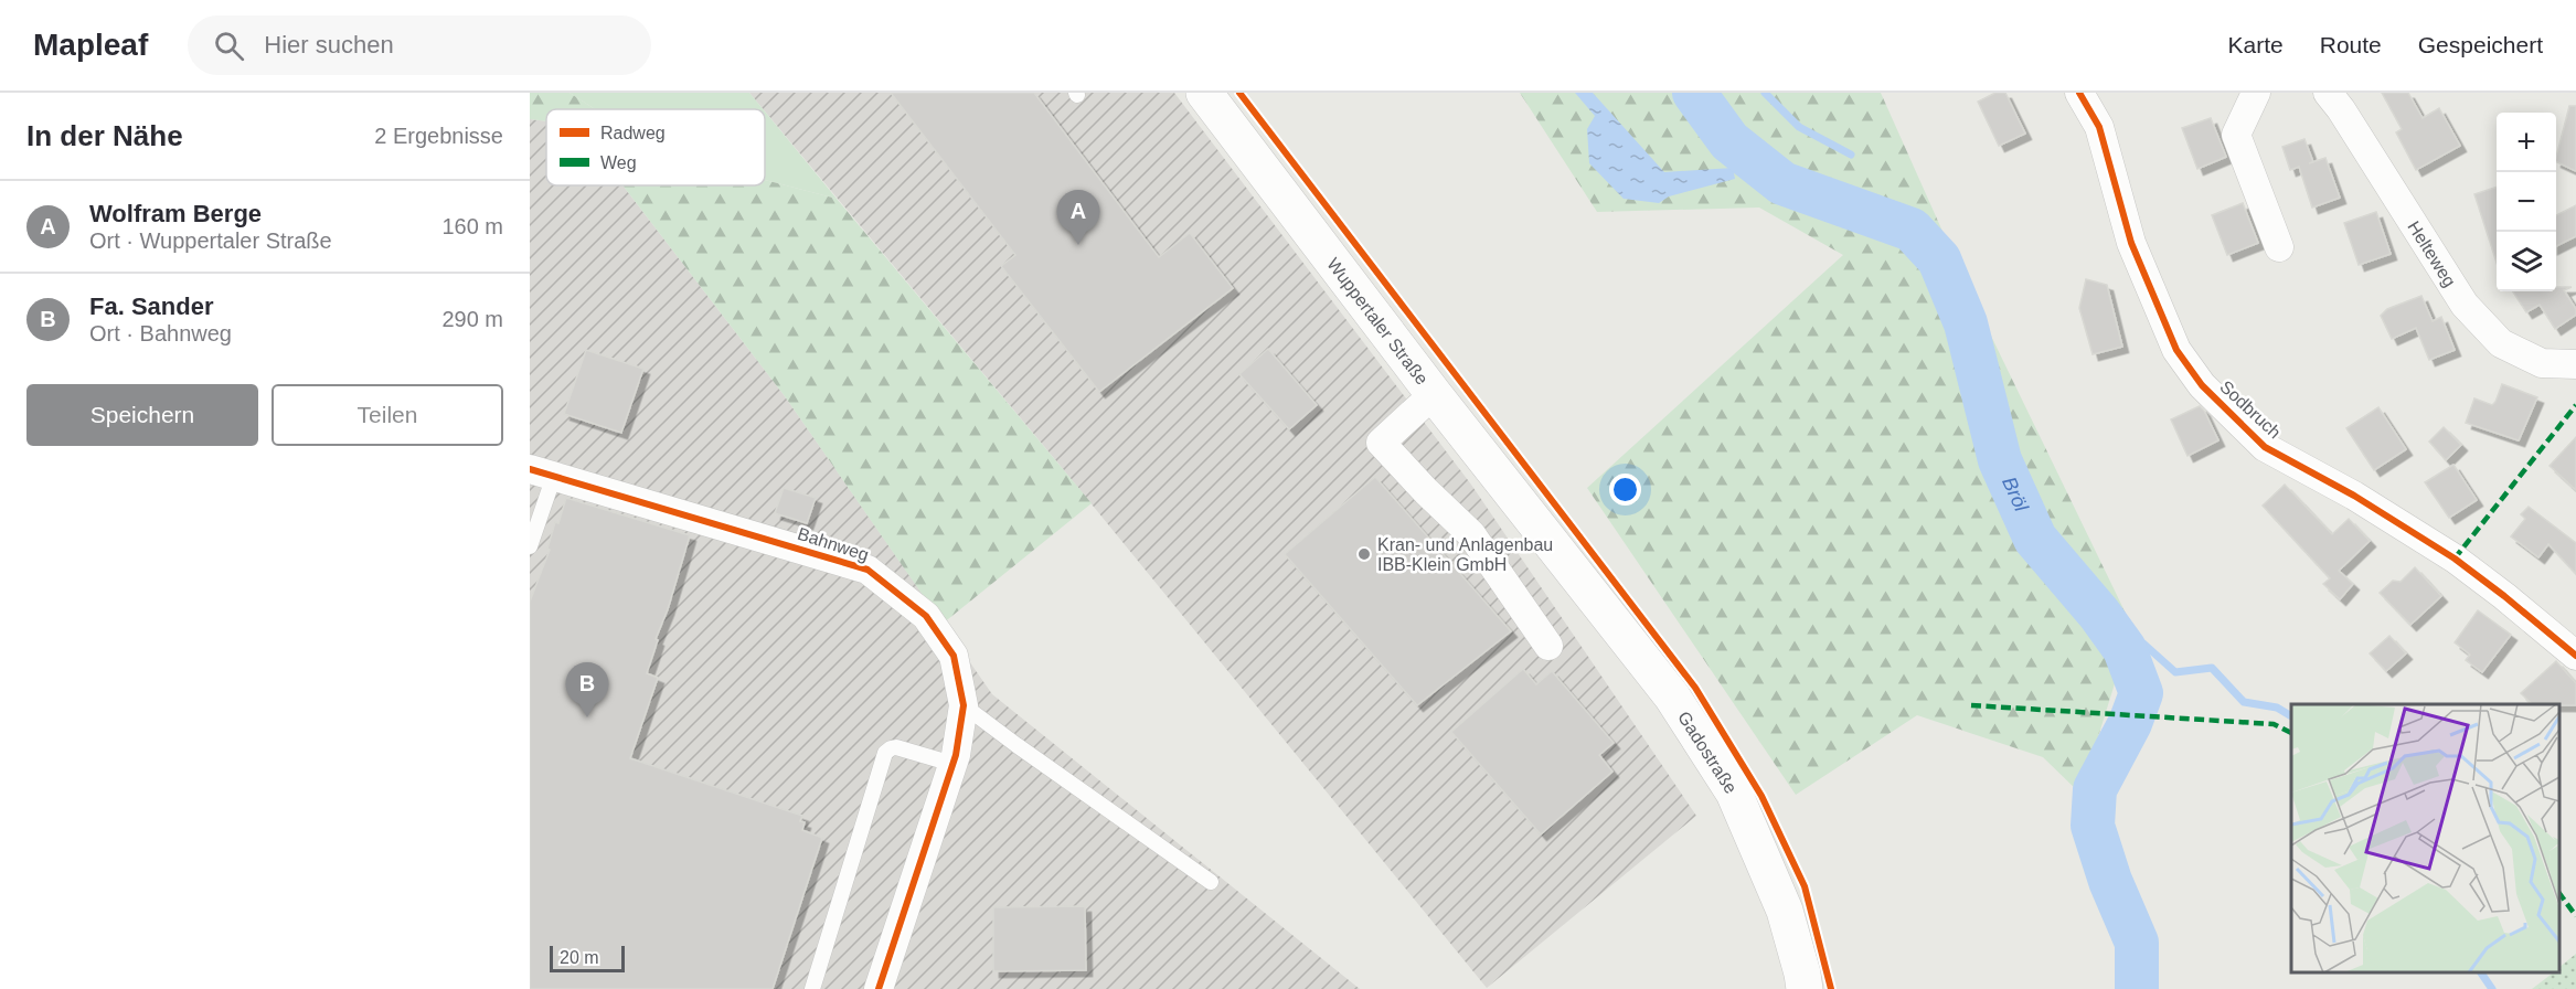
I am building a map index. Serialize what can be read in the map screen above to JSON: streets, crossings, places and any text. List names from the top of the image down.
{
  "streets": {
    "main road": ["Wuppertaler Straße", "Gadostraße"],
    "street": ["Helteweg", "Sodbruch", "Bahnweg"]
  },
  "crossings": [
    ["Wuppertaler Straße", "Gadostraße"]
  ],
  "water": ["Bröl"],
  "places": ["Kran- und Anlagenbau IBB-Klein GmbH"],
  "legend": ["Radweg", "Weg"],
  "scale_bar": "20 m",
  "page": {
    "header": "Mapleaf",
    "search": "Hier suchen",
    "nav": ["Karte", "Route", "Gespeichert"],
    "heading": ["In der Nähe", "2 Ergebnisse"],
    "map_buttons": ["+", "−"],
    "list": [
      {
        "mark": "A",
        "name": "Wolfram Berge",
        "note": "Ort · Wuppertaler Straße",
        "value": "160 m"
      },
      {
        "mark": "B",
        "name": "Fa. Sander",
        "note": "Ort · Bahnweg",
        "value": "290 m"
      }
    ],
    "pins": ["A", "B"],
    "buttons": ["Speichern", "Teilen"],
    "scale": "20 m"
  }
}
